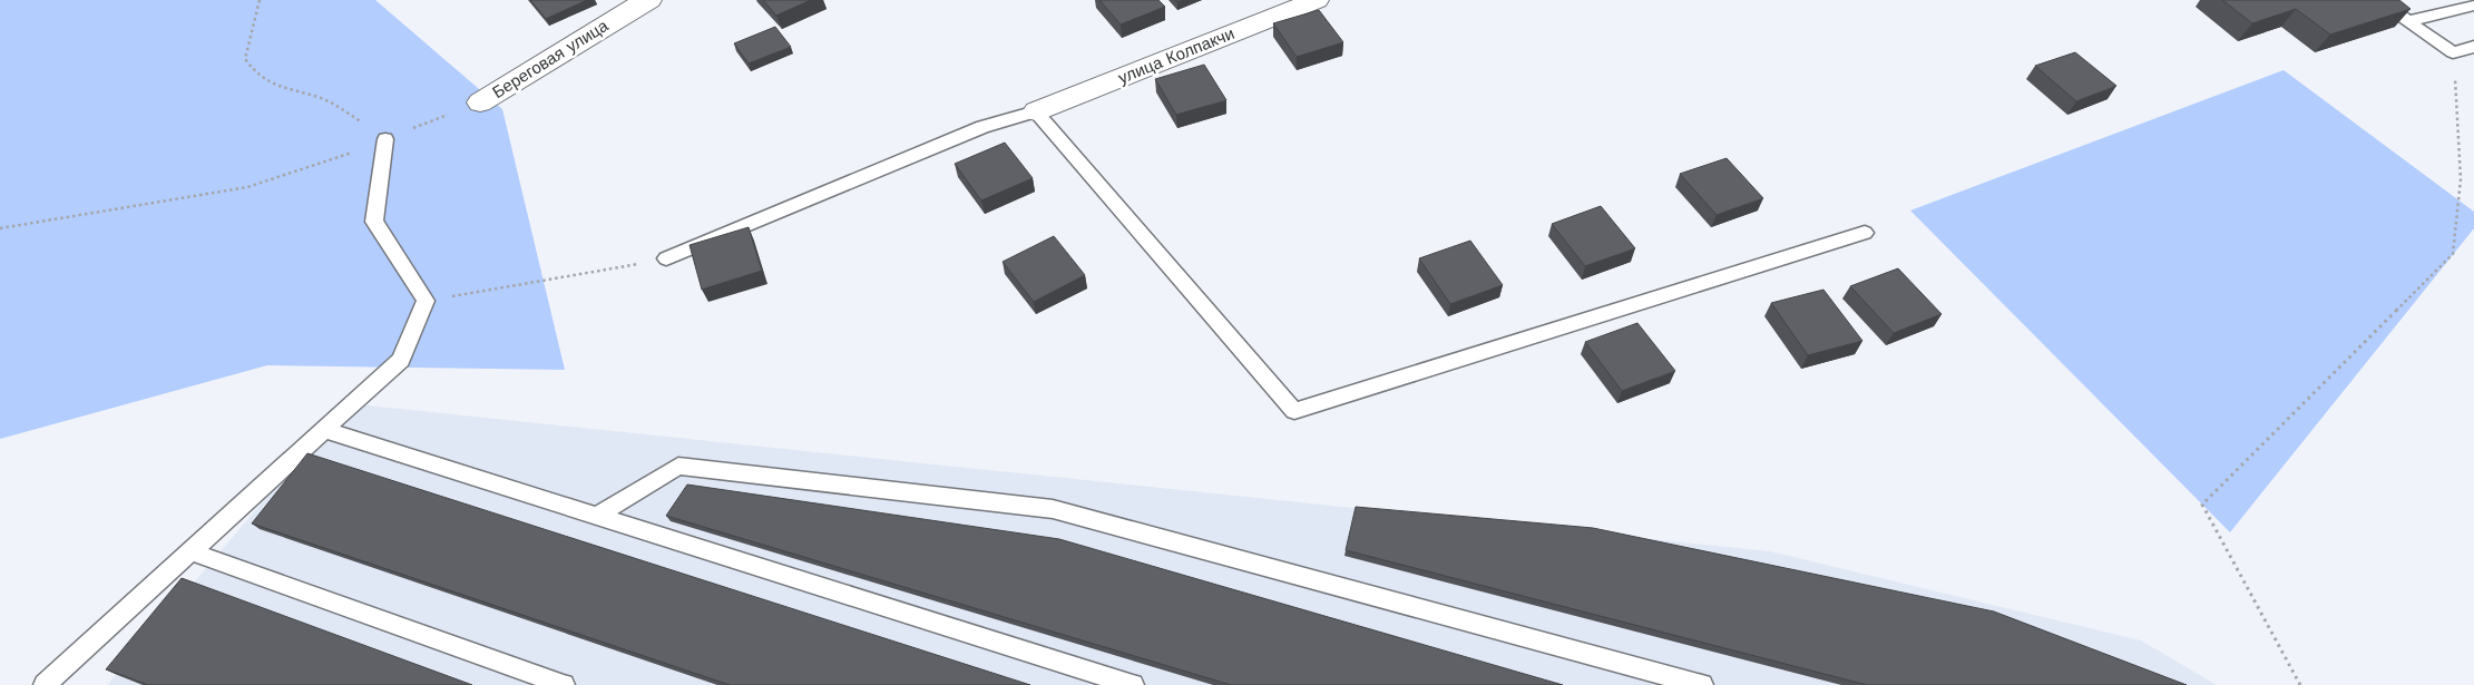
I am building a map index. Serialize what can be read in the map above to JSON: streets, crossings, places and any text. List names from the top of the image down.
{
  "streets": {
    "street": ["улица Колпакчи", "Береговая улица"]
  }
}
